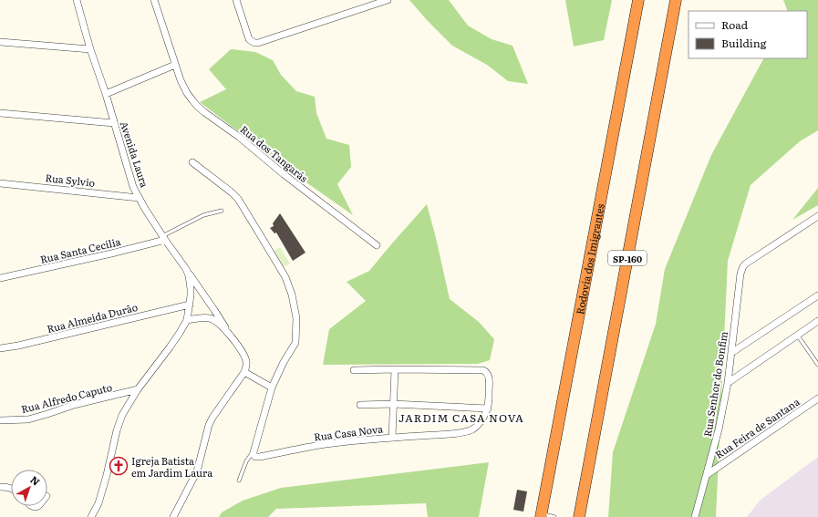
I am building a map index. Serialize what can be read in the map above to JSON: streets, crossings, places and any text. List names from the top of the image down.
{
  "streets": {
    "highway": ["SP-160", "Rodovia dos Imigrantes"],
    "street": [
      "Rua dos Tangarás",
      "Avenida Laura",
      "Rua Sylvio",
      "Rua Santa Cecília",
      "Rua Almeida Durão",
      "Rua Senhor do Bonfim",
      "Rua Alfredo Caputo",
      "Rua Feira de Santana",
      "Rua Casa Nova"
    ]
  },
  "crossings": [
    ["Avenida Laura", "Rua Sylvio"],
    ["Avenida Laura", "Rua Santa Cecília"],
    ["Avenida Laura", "Rua Almeida Durão"],
    ["Avenida Laura", "Rua Alfredo Caputo"],
    ["Rua Senhor do Bonfim", "Rua Feira de Santana"]
  ],
  "districts": ["JARDIM CASA NOVA"],
  "places": {
    "church": ["Igreja Batista em Jardim Laura"]
  },
  "legend": ["Road", "Building"],
  "north": "top right"
}
